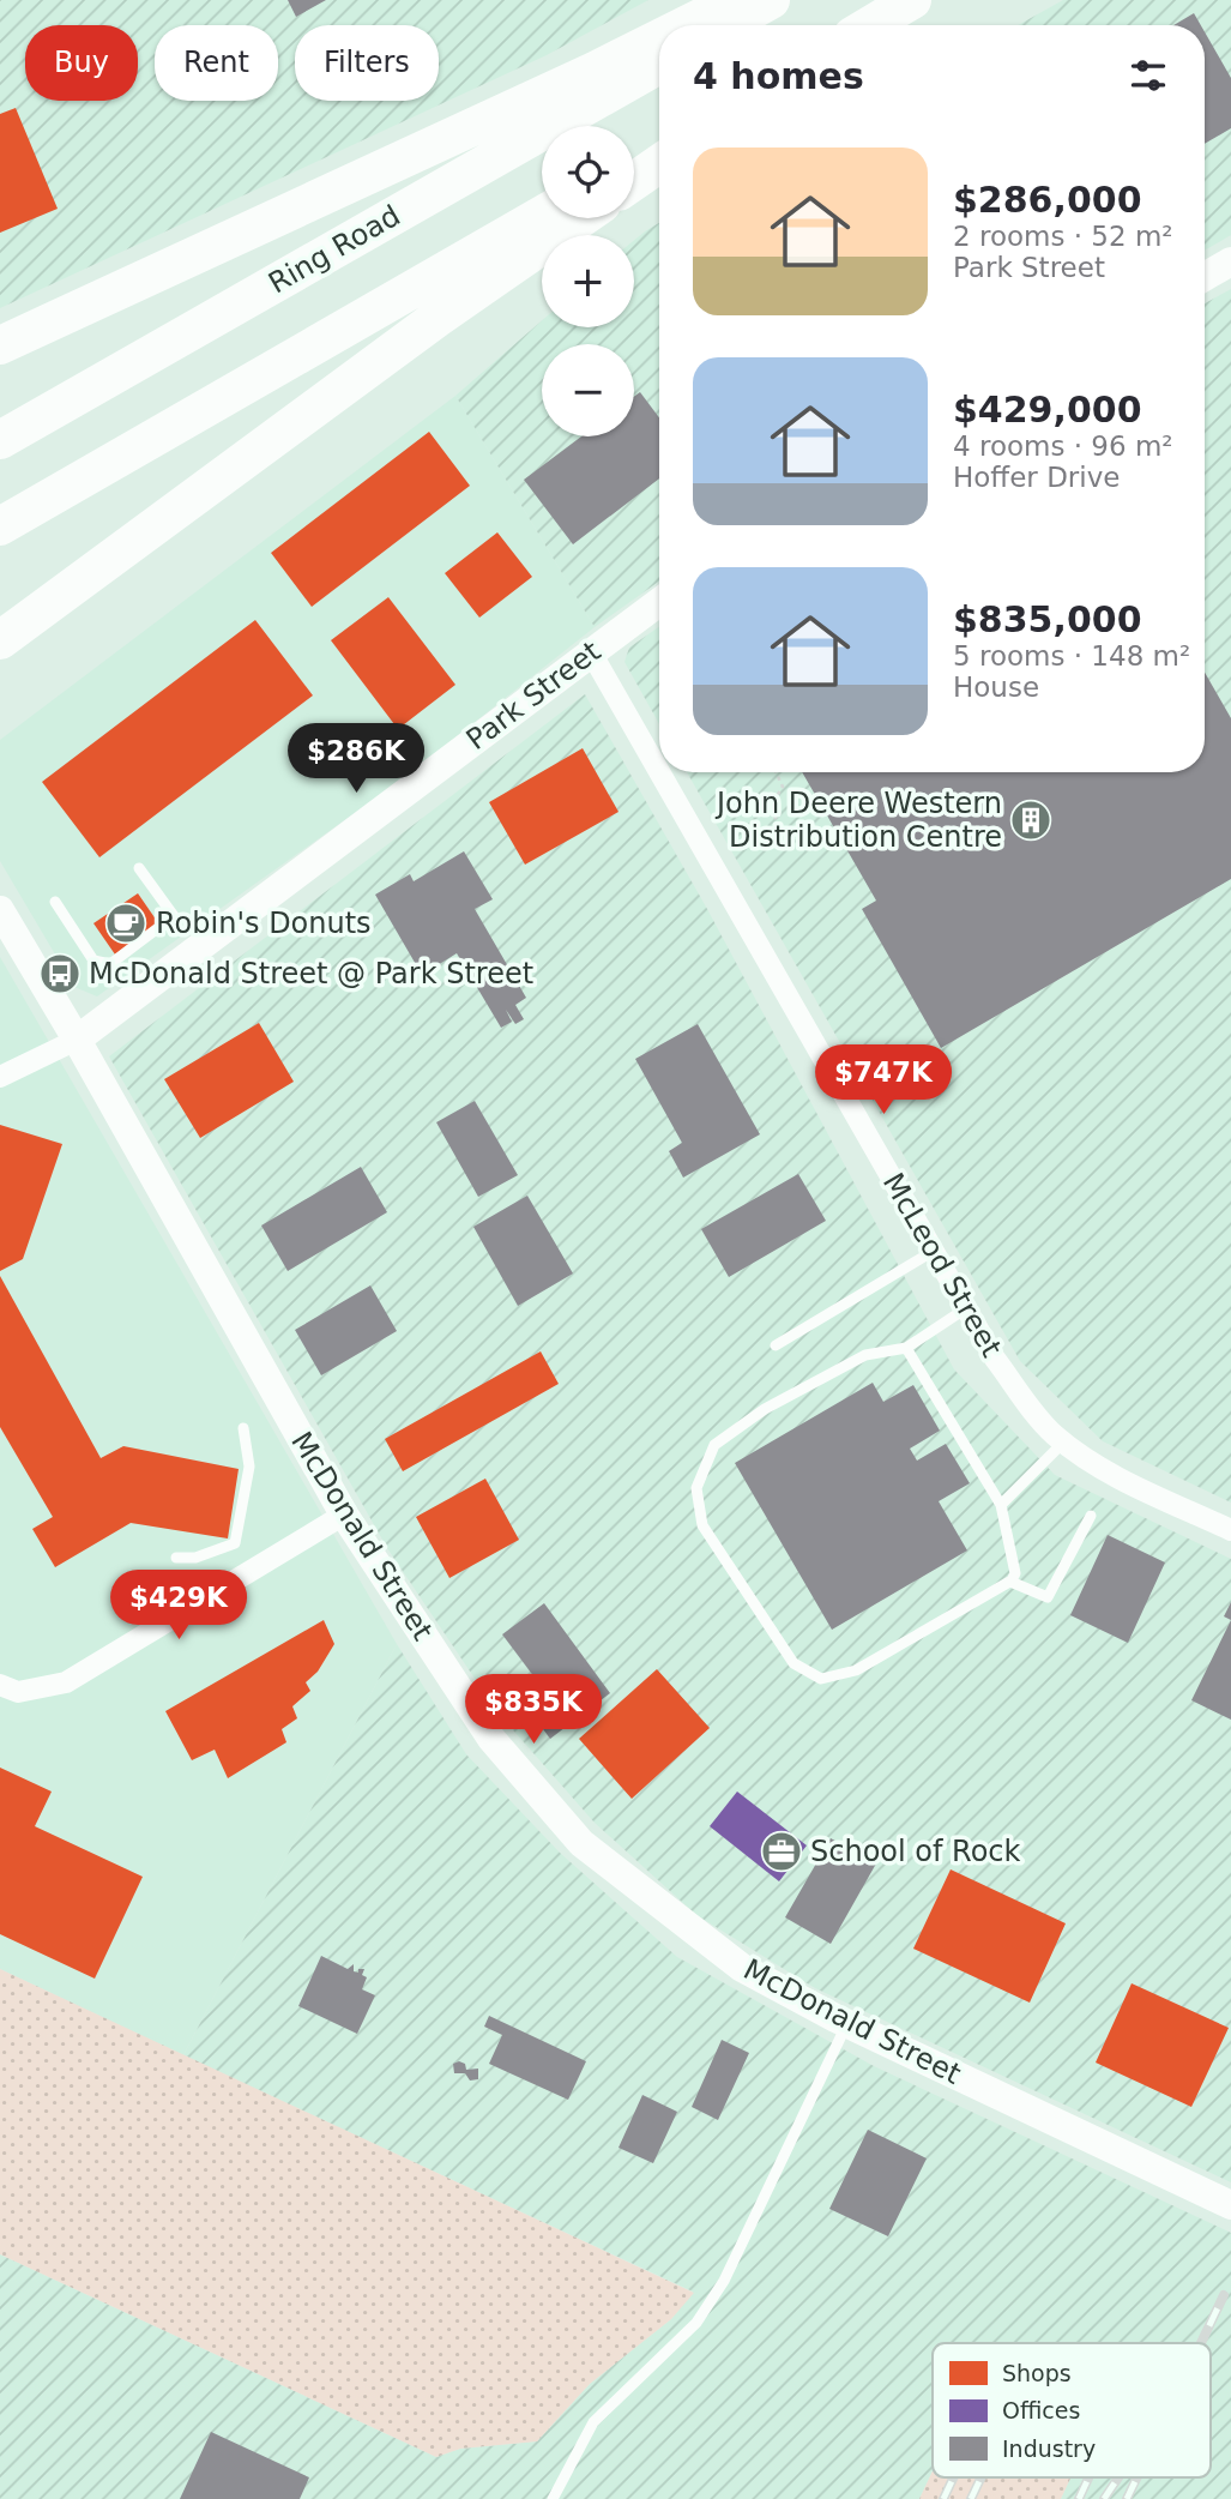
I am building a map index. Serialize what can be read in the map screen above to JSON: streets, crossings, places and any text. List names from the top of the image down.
{
  "streets": {
    "highway": ["Ring Road"],
    "main road": ["Park Street", "McDonald Street"],
    "street": ["McLeod Street"]
  },
  "crossings": [
    ["Park Street", "McLeod Street"],
    ["Park Street", "McDonald Street"]
  ],
  "places": {
    "building": ["John Deere Western Distribution Centre"],
    "cafe": ["Robin's Donuts"],
    "bus stop": ["McDonald Street @ Park Street"],
    "office": ["School of Rock"]
  },
  "legend": ["Shops", "Offices", "Industry"],
  "page": {
    "chip": ["Buy", "Rent", "Filters"],
    "heading": "4 homes",
    "map_buttons": ["+", "−"],
    "list": [
      {
        "name": "$286,000",
        "note": "2 rooms · 52 m² · Park Street"
      },
      {
        "name": "$429,000",
        "note": "4 rooms · 96 m² · Hoffer Drive"
      },
      {
        "name": "$835,000",
        "note": "5 rooms · 148 m² · House"
      }
    ],
    "price": [
      "$286K",
      "$747K",
      "$429K",
      "$835K"
    ]
  }
}
